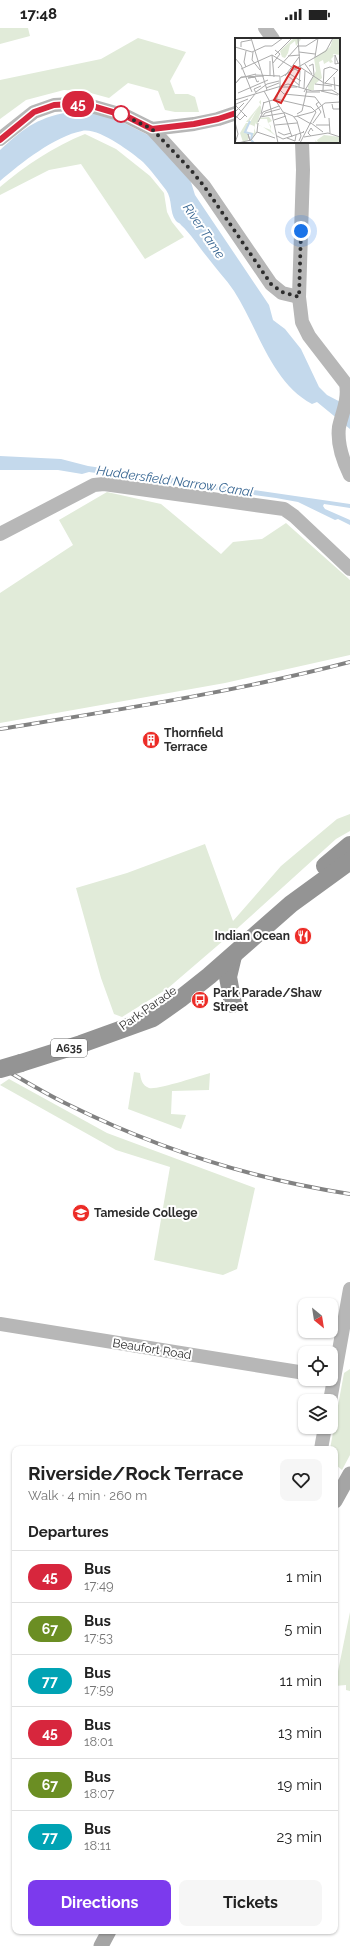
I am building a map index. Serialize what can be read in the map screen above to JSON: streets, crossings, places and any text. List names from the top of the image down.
{
  "streets": {
    "highway": ["Park Parade", "A635"],
    "main road": ["Beaufort Road"]
  },
  "crossings": [
    ["Park Parade", "A635"]
  ],
  "water": ["River Tame", "Huddersfield Narrow Canal"],
  "places": {
    "building": ["Thornfield Terrace"],
    "restaurant": ["Indian Ocean"],
    "bus stop": ["Park Parade/Shaw Street"],
    "school or university": ["Tameside College"]
  },
  "lines": ["bus line 45"],
  "north": "bottom right",
  "page": {
    "status": "17:48",
    "on_map": "45",
    "heading": [
      ["Riverside/Rock Terrace", "Walk · 4 min · 260 m"],
      "Departures"
    ],
    "list": [
      {
        "mark": "45",
        "name": "Bus",
        "note": "17:49",
        "value": "1 min"
      },
      {
        "mark": "67",
        "name": "Bus",
        "note": "17:53",
        "value": "5 min"
      },
      {
        "mark": "77",
        "name": "Bus",
        "note": "17:59",
        "value": "11 min"
      },
      {
        "mark": "45",
        "name": "Bus",
        "note": "18:01",
        "value": "13 min"
      },
      {
        "mark": "67",
        "name": "Bus",
        "note": "18:07",
        "value": "19 min"
      },
      {
        "mark": "77",
        "name": "Bus",
        "note": "18:11",
        "value": "23 min"
      }
    ],
    "buttons": ["Directions", "Tickets"]
  }
}
